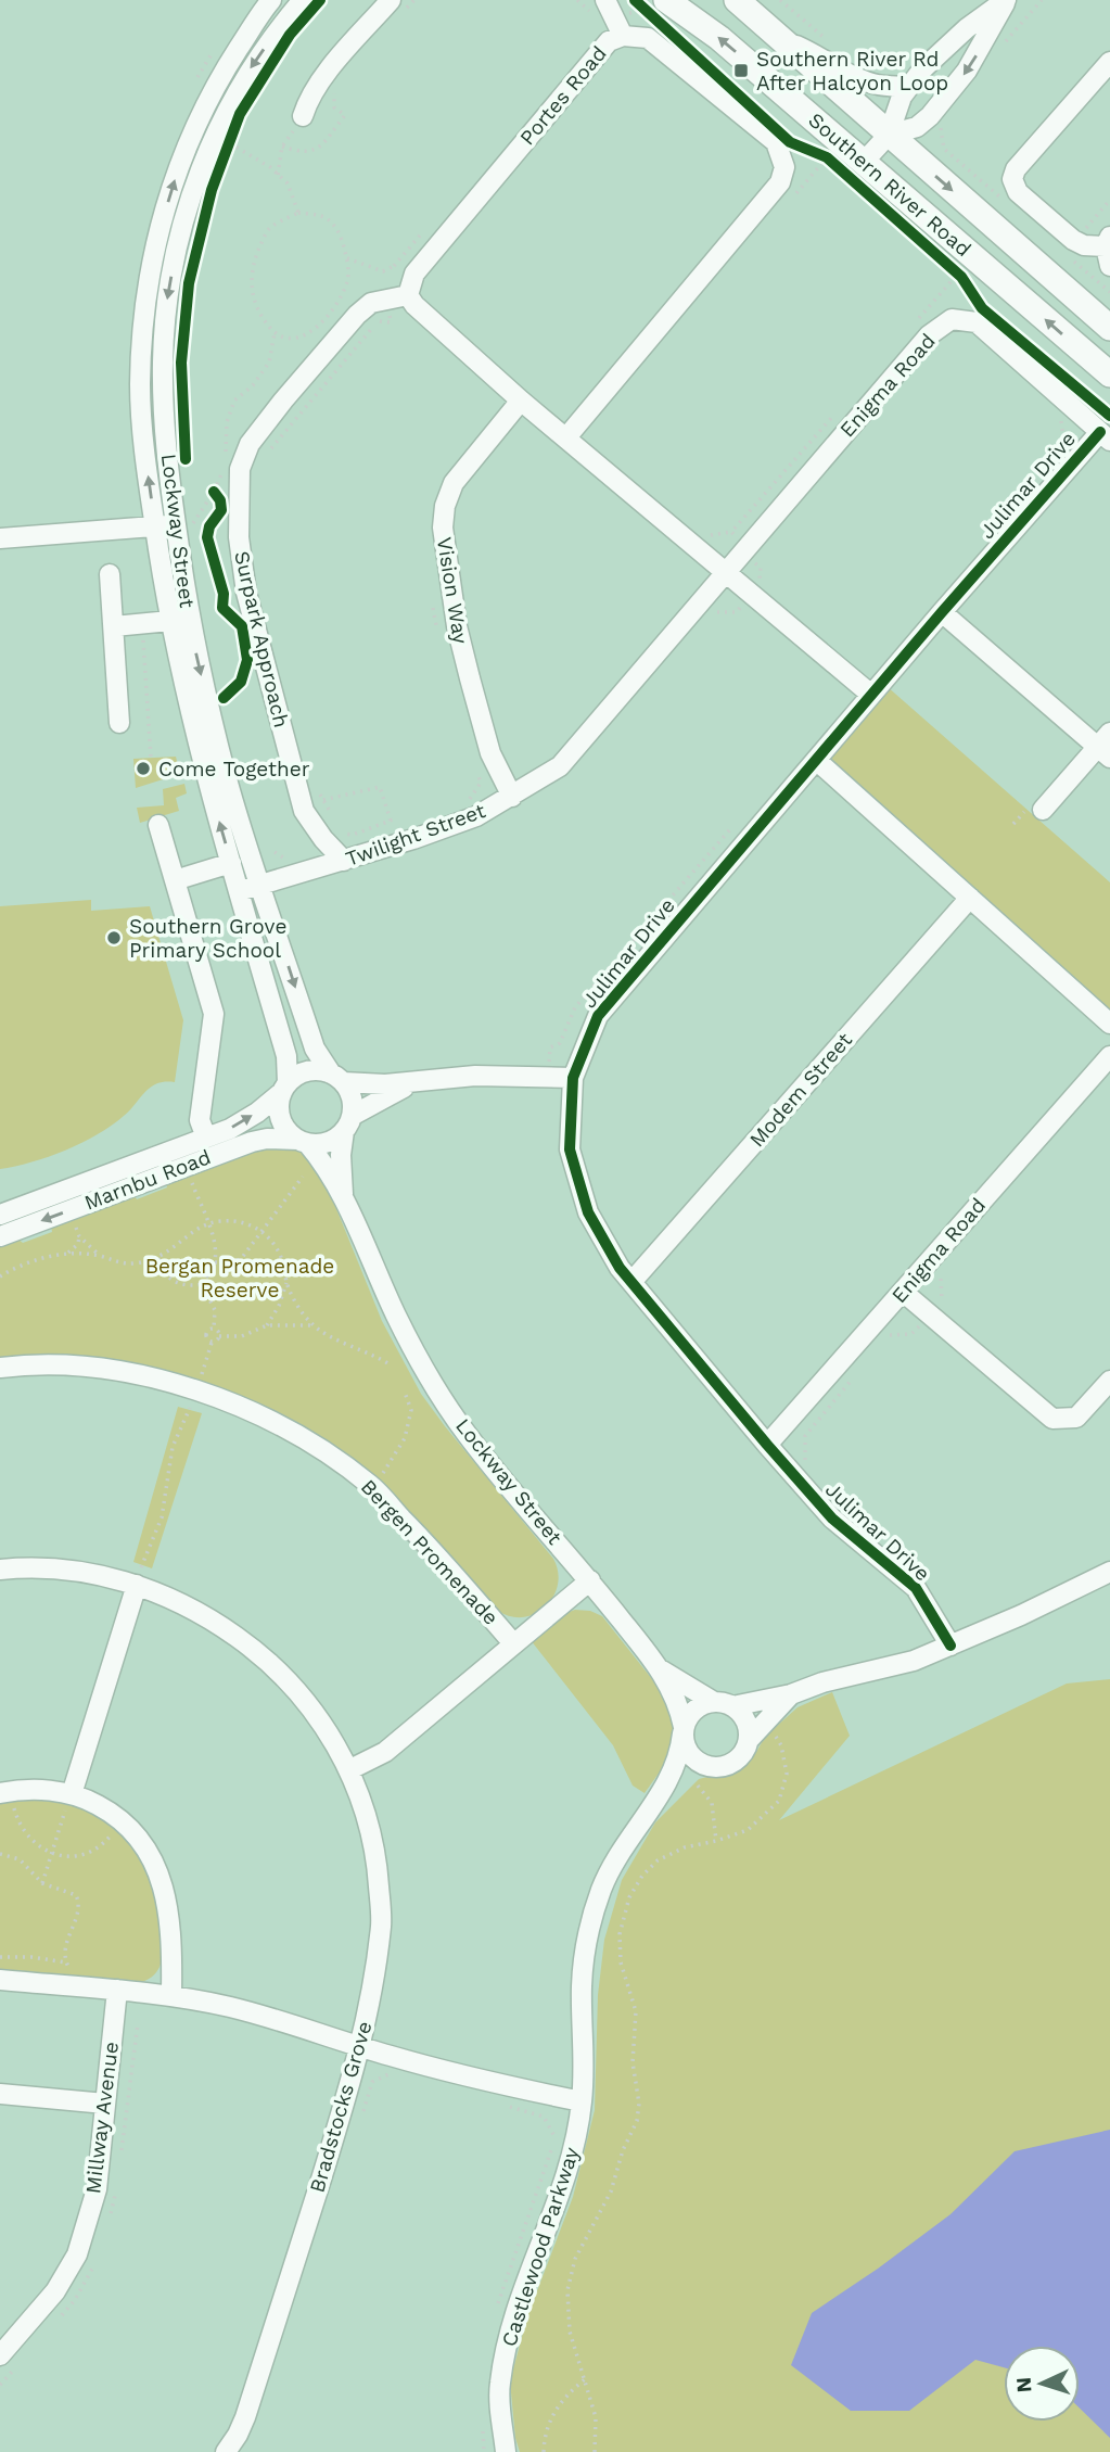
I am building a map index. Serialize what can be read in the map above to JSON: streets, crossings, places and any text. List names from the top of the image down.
{
  "streets": {
    "main road": ["Southern River Road"],
    "street": [
      "Portes Road",
      "Enigma Road",
      "Julimar Drive",
      "Lockway Street",
      "Vision Way",
      "Surpark Approach",
      "Twilight Street",
      "Modem Street",
      "Marnbu Road",
      "Bergen Promenade",
      "Bradstocks Grove",
      "Millway Avenue",
      "Castlewood Parkway"
    ]
  },
  "crossings": [
    ["Portes Road", "Surpark Approach"],
    ["Enigma Road", "Julimar Drive"],
    ["Enigma Road", "Twilight Street"],
    ["Julimar Drive", "Modem Street"],
    ["Lockway Street", "Twilight Street"],
    ["Lockway Street", "Marnbu Road"],
    ["Lockway Street", "Castlewood Parkway"],
    ["Vision Way", "Twilight Street"],
    ["Surpark Approach", "Twilight Street"]
  ],
  "parks": ["Bergan Promenade Reserve"],
  "places": {
    "transit": ["Southern River Rd After Halcyon Loop"],
    "other": ["Come Together", "Southern Grove Primary School"]
  },
  "north": "left"
}
